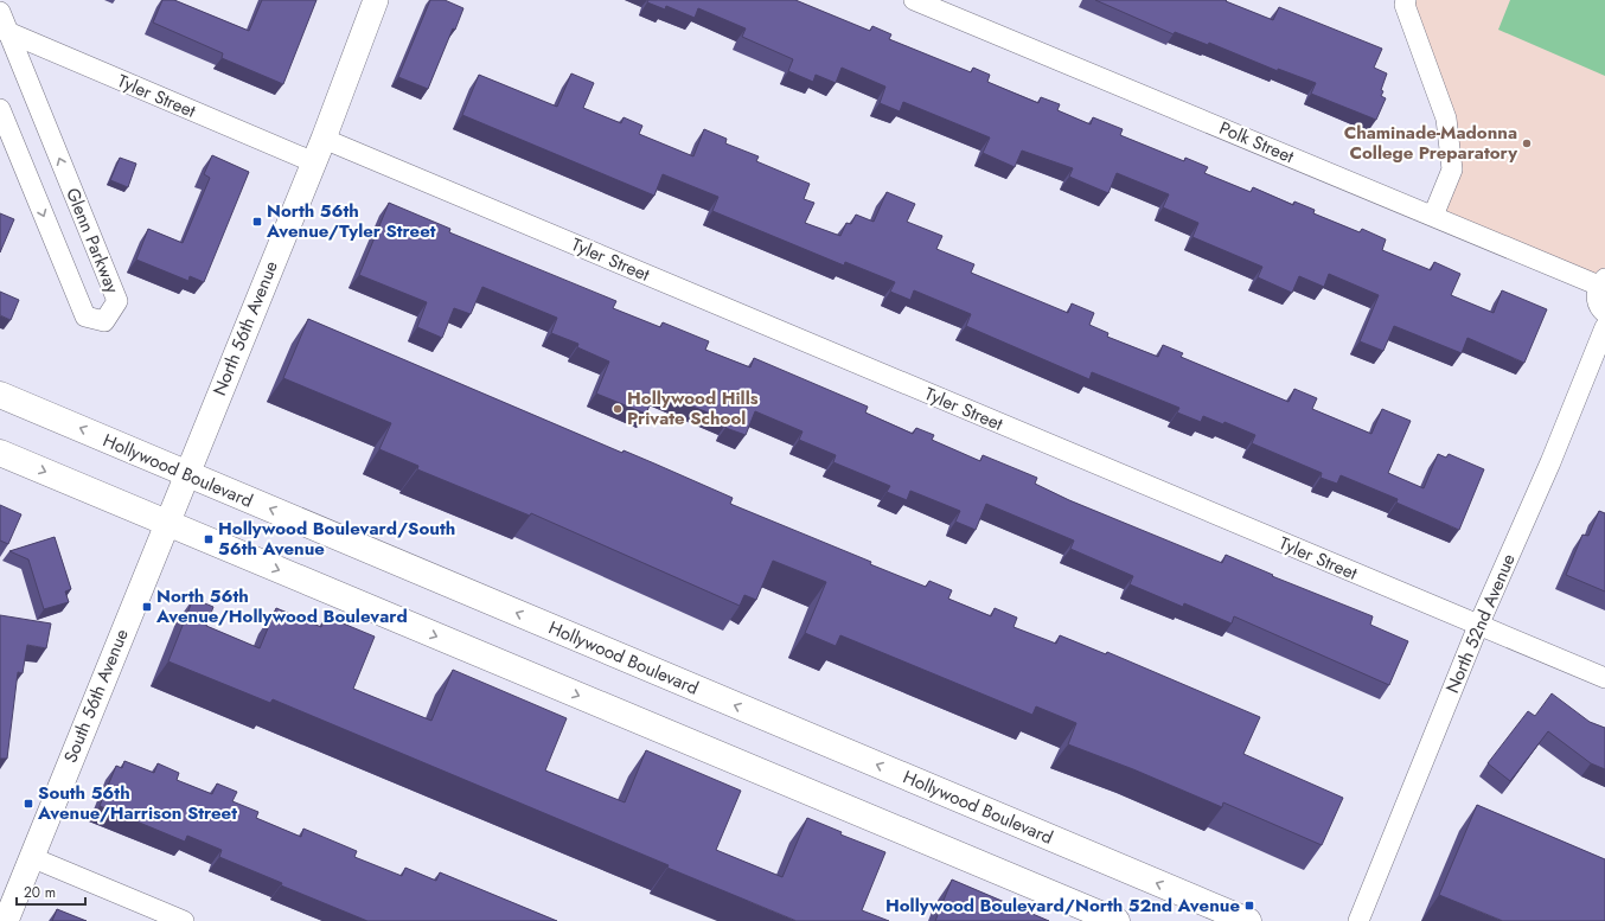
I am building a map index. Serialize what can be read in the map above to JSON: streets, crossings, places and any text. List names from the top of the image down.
{
  "streets": {
    "highway": ["Hollywood Boulevard"],
    "street": [
      "Tyler Street",
      "Polk Street",
      "Glenn Parkway",
      "North 56th Avenue",
      "North 52nd Avenue",
      "South 56th Avenue"
    ]
  },
  "crossings": [
    ["Tyler Street", "Glenn Parkway"],
    ["Tyler Street", "North 56th Avenue"],
    ["Tyler Street", "North 52nd Avenue"],
    ["North 56th Avenue", "Hollywood Boulevard"],
    ["North 56th Avenue", "South 56th Avenue"]
  ],
  "places": {
    "other": ["Chaminade-Madonna College Preparatory", "Hollywood Hills Private School"],
    "transit": [
      "North 56th Avenue/Tyler Street",
      "Hollywood Boulevard/South 56th Avenue",
      "North 56th Avenue/Hollywood Boulevard",
      "South 56th Avenue/Harrison Street",
      "Hollywood Boulevard/North 52nd Avenue"
    ]
  },
  "scale_bar": "20 m"
}
